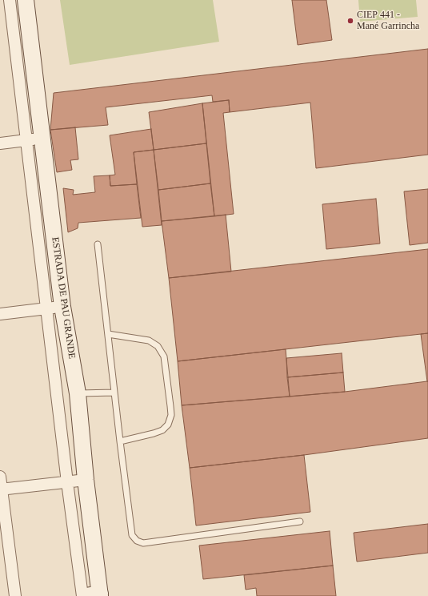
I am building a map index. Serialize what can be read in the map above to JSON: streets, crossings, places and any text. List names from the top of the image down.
{
  "streets": {
    "street": ["ESTRADA DE PAU GRANDE"]
  },
  "places": ["CIEP 441 - Mané Garrincha"]
}
